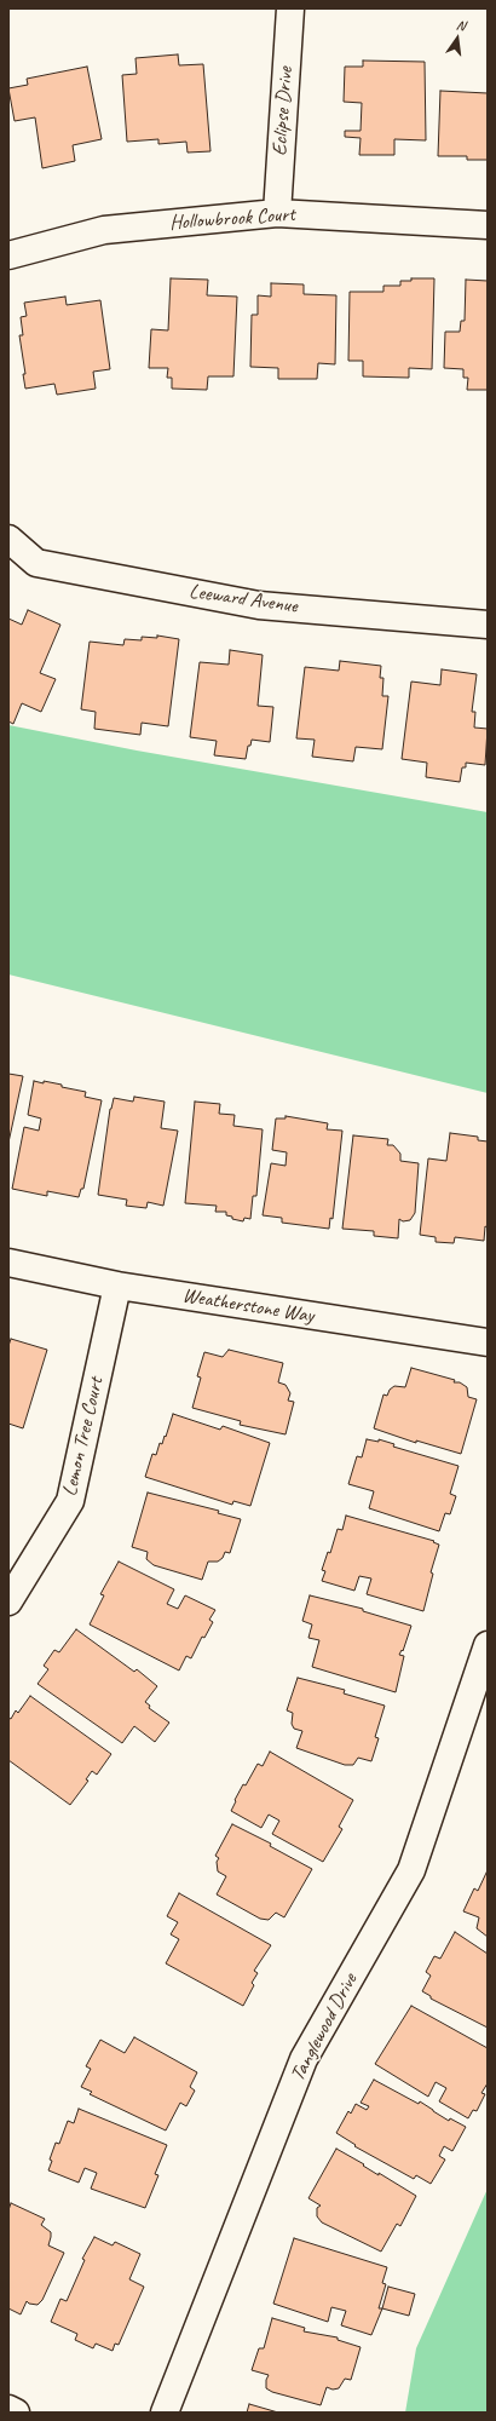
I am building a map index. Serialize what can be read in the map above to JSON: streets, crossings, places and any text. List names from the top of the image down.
{
  "streets": {
    "street": [
      "Eclipse Drive",
      "Hollowbrook Court",
      "Leeward Avenue",
      "Weatherstone Way",
      "Lemon Tree Court",
      "Tanglewood Drive"
    ]
  },
  "crossings": [
    ["Eclipse Drive", "Hollowbrook Court"],
    ["Weatherstone Way", "Lemon Tree Court"]
  ],
  "north": "top"
}
